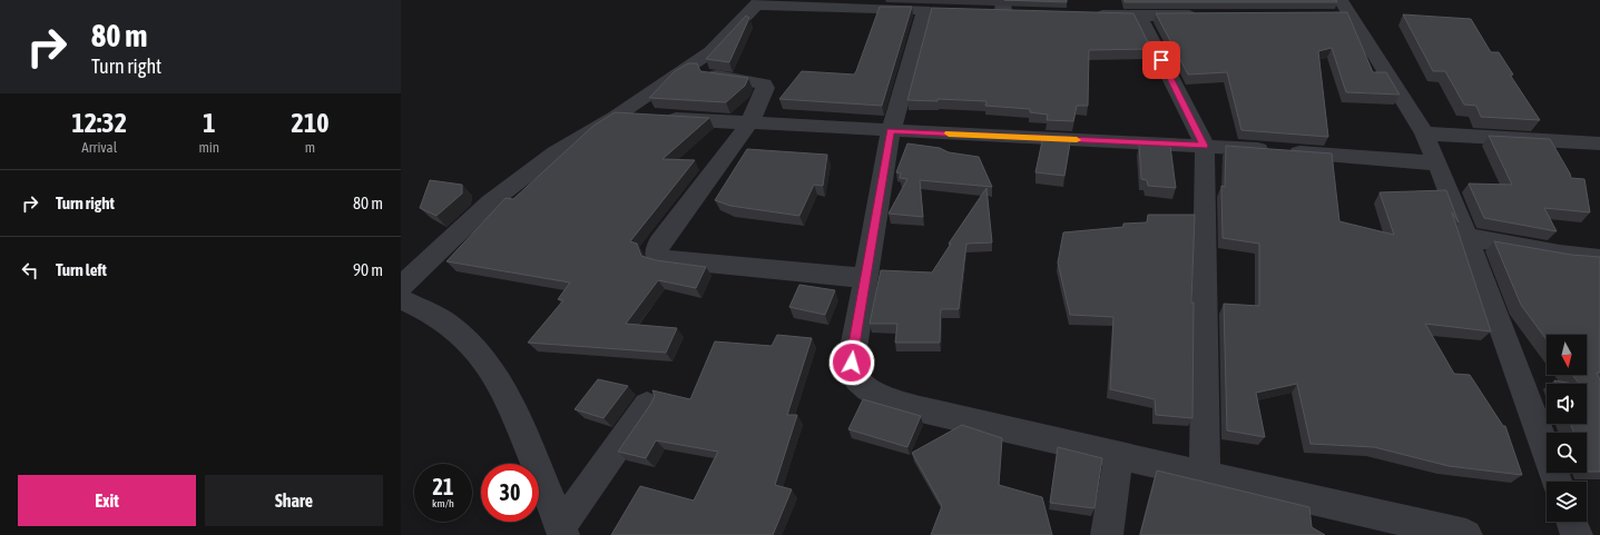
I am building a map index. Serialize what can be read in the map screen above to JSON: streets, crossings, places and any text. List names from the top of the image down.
{
  "north": "bottom",
  "page": {
    "turn": ["80 m", "Turn right"],
    "eta": [
      "12:32",
      "Arrival",
      "1",
      "min",
      "210",
      "m"
    ],
    "list": [
      {
        "name": "Turn right",
        "value": "80 m"
      },
      {
        "name": "Turn left",
        "value": "90 m"
      }
    ],
    "speed": "21 km/h",
    "limit": "30",
    "buttons": ["Exit", "Share"]
  }
}
